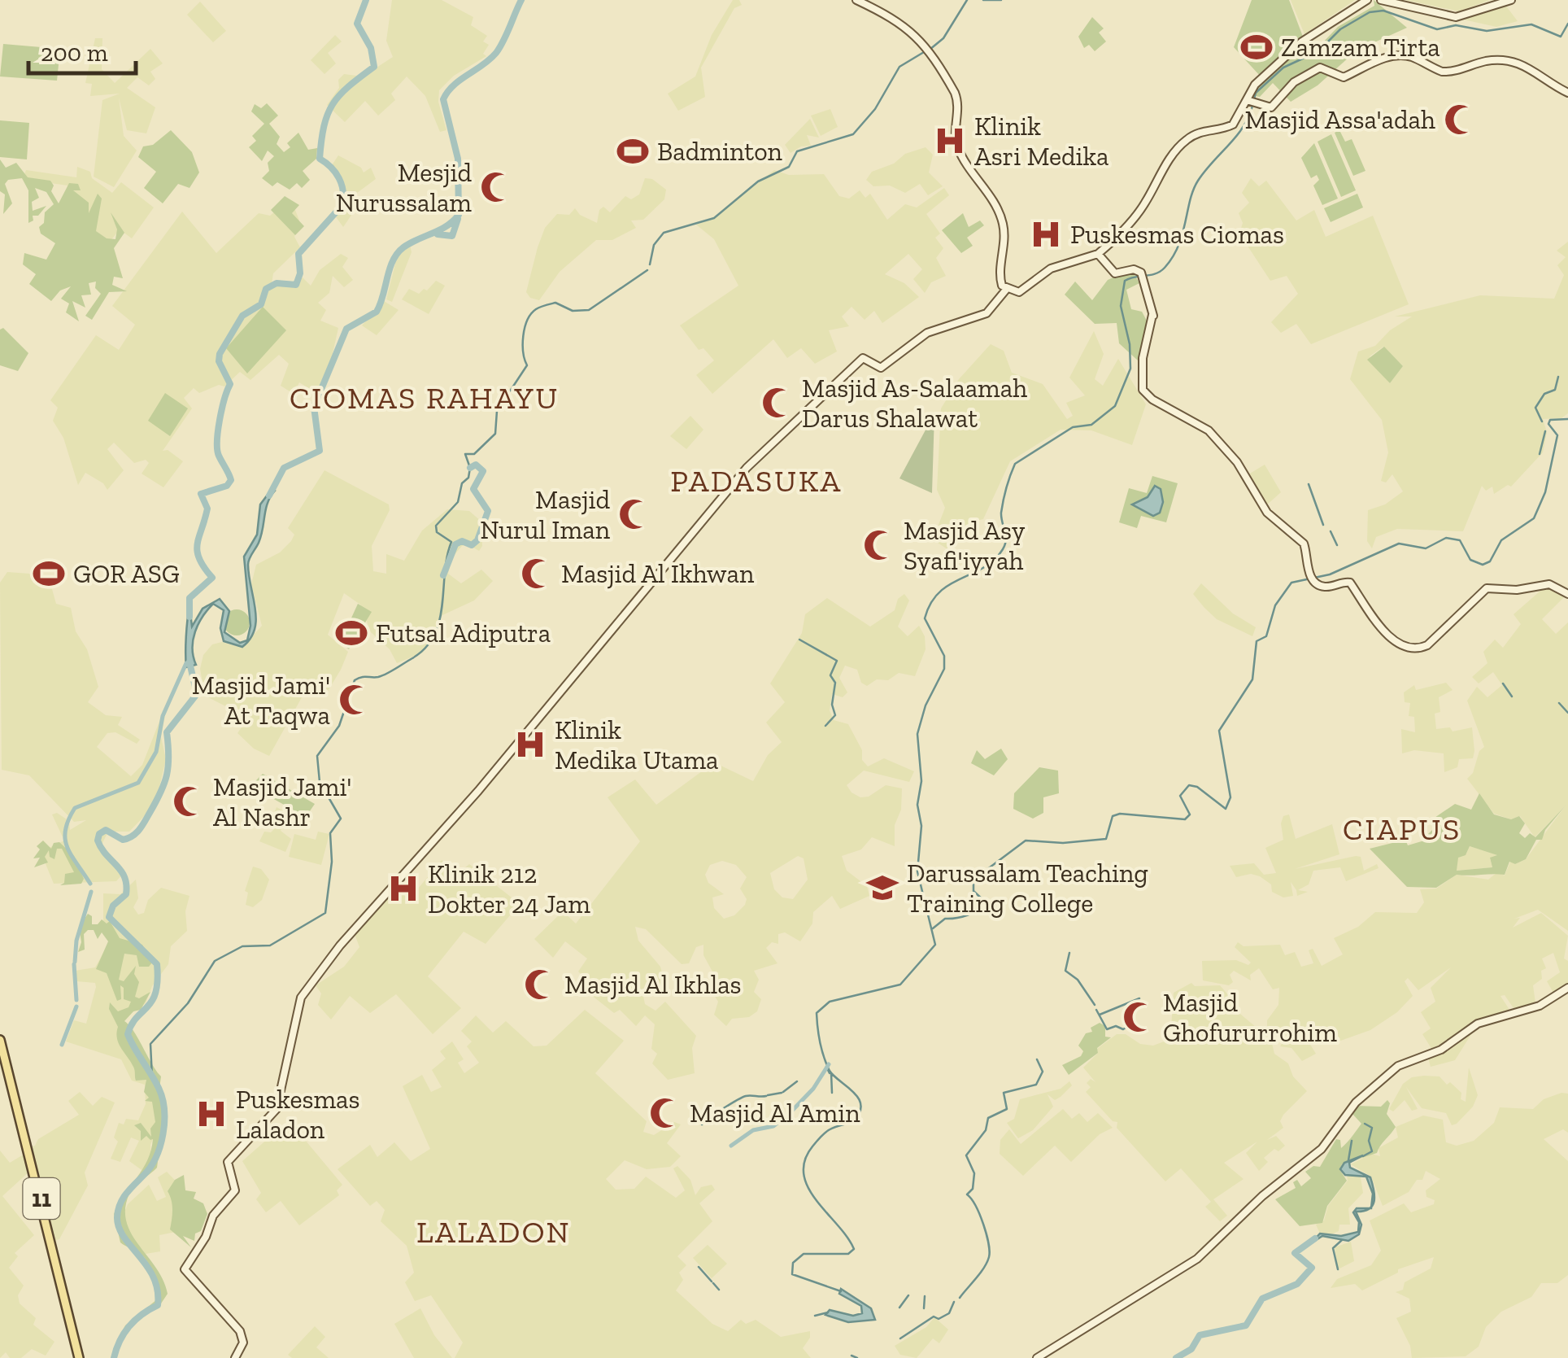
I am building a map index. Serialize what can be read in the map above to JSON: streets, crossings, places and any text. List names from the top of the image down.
{
  "streets": {
    "main road": ["11"]
  },
  "districts": [
    "CIOMAS RAHAYU",
    "PADASUKA",
    "CIAPUS",
    "LALADON"
  ],
  "places": {
    "sports": [
      "Zamzam Tirta",
      "Badminton",
      "GOR ASG",
      "Futsal Adiputra"
    ],
    "mosque": [
      "Masjid Assa'adah",
      "Mesjid Nurussalam",
      "Masjid As-Salaamah Darus Shalawat",
      "Masjid Nurul Iman",
      "Masjid Asy Syafi'iyyah",
      "Masjid Al Ikhwan",
      "Masjid Jami' At Taqwa",
      "Masjid Jami' Al Nashr",
      "Masjid Al Ikhlas",
      "Masjid Ghofururrohim",
      "Masjid Al Amin"
    ],
    "hospital": [
      "Klinik Asri Medika",
      "Puskesmas Ciomas",
      "Klinik Medika Utama",
      "Klinik 212 Dokter 24 Jam",
      "Puskesmas Laladon"
    ],
    "school or university": ["Darussalam Teaching Training College"]
  },
  "scale_bar": "200 m"
}
